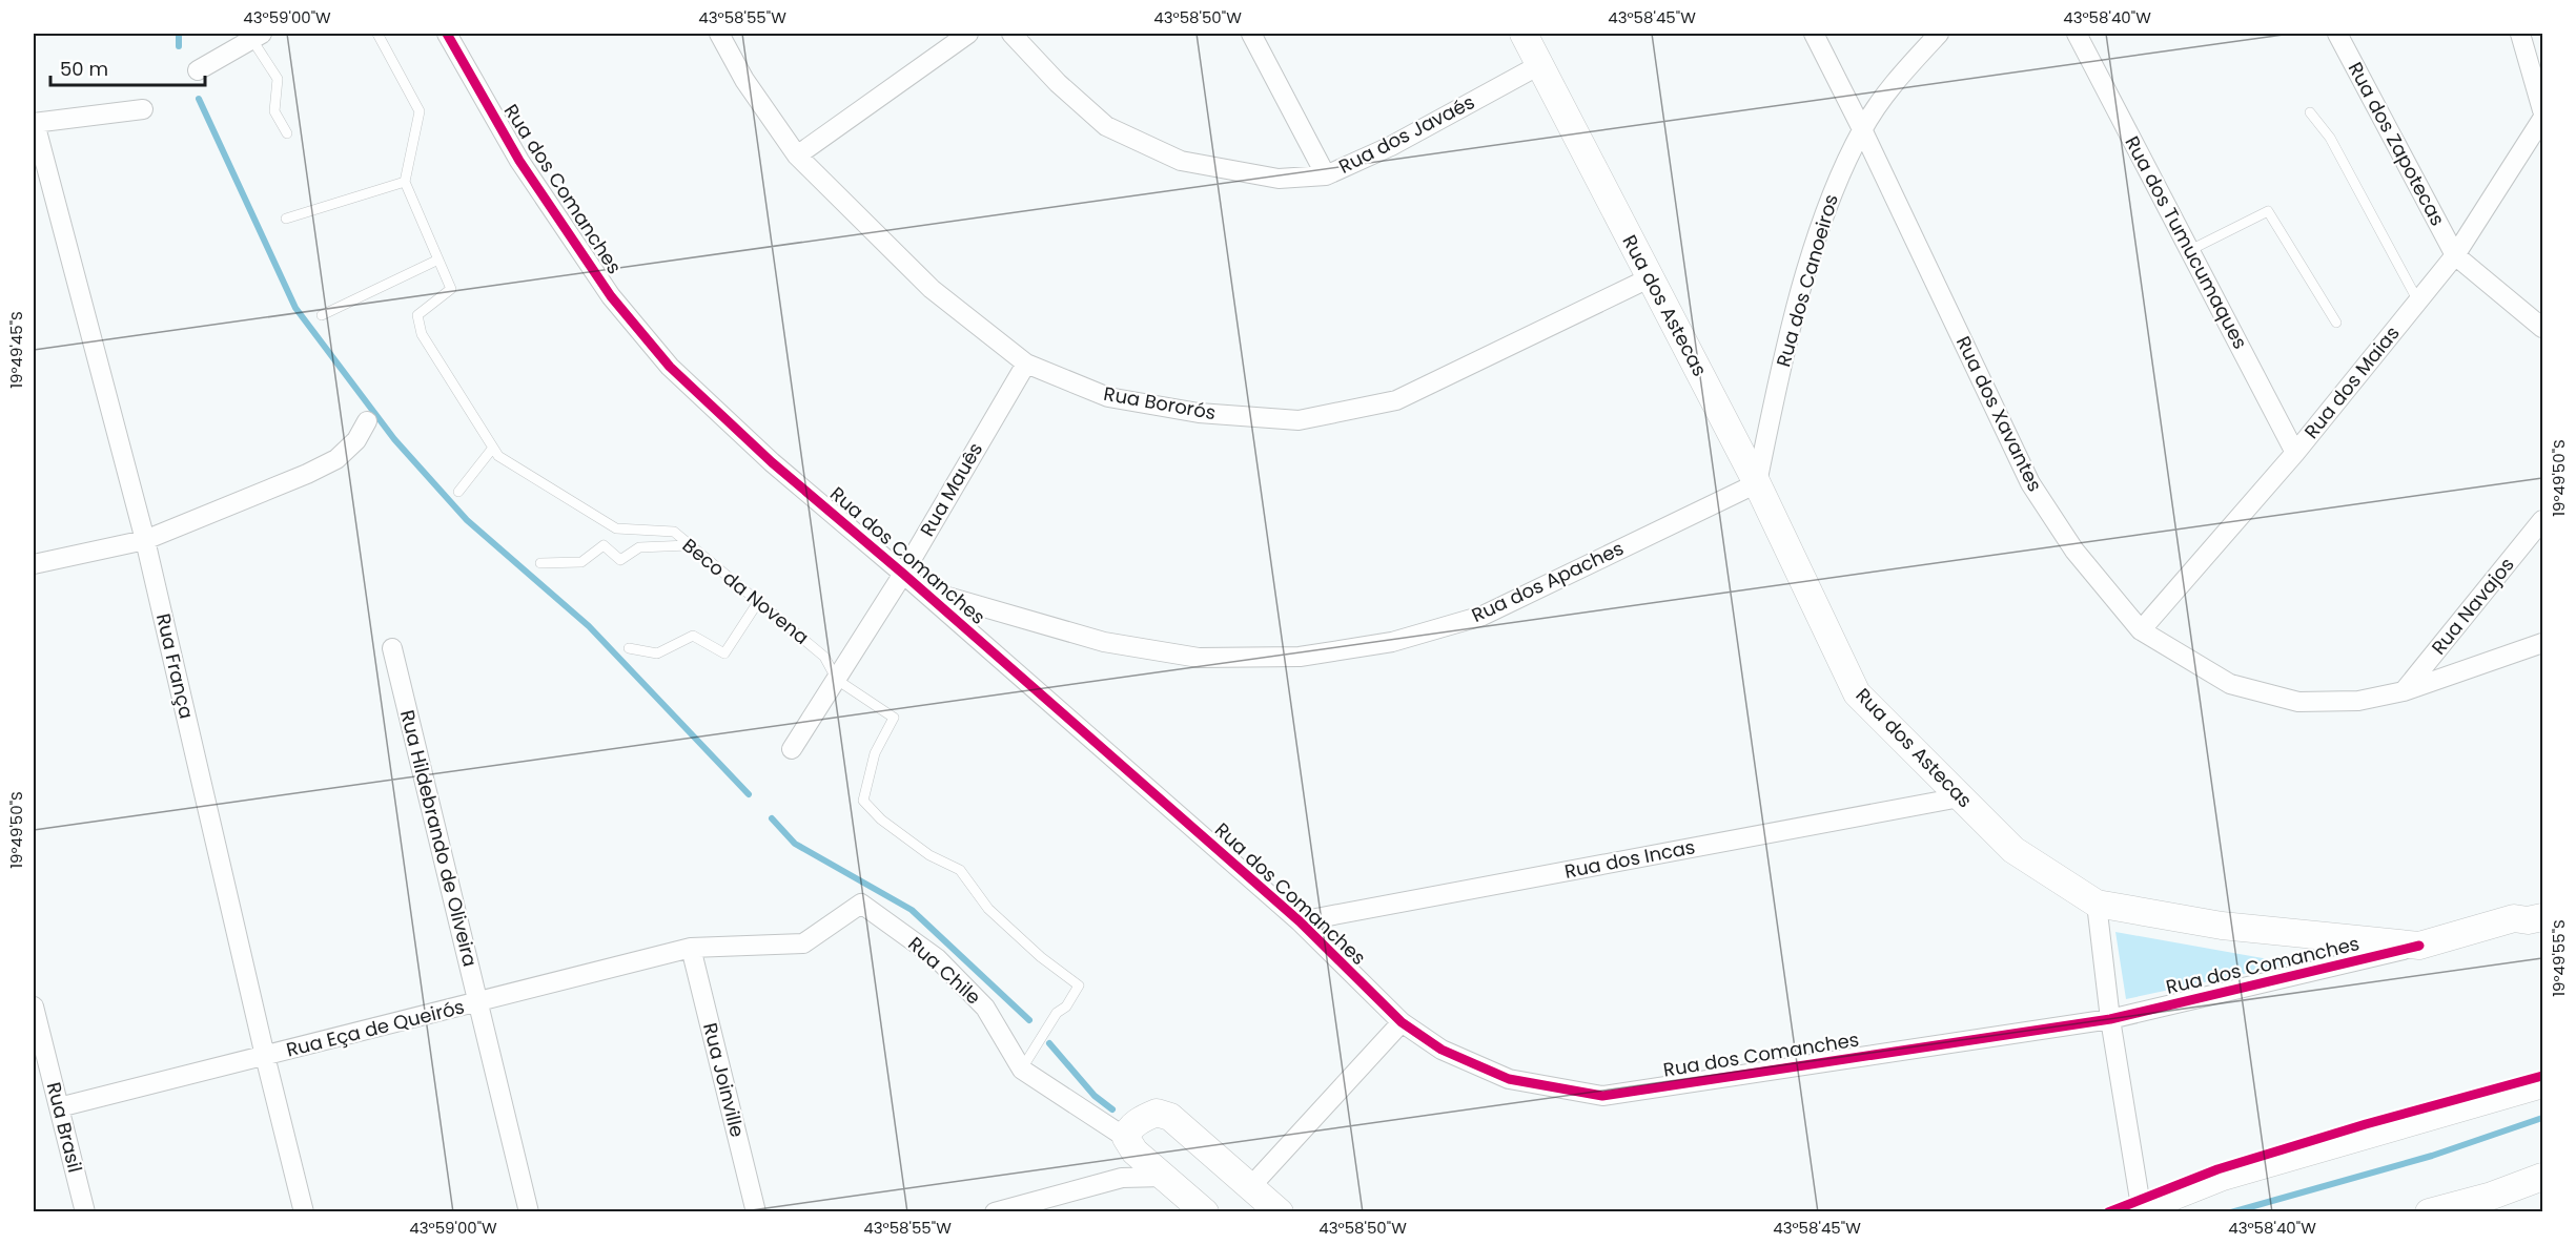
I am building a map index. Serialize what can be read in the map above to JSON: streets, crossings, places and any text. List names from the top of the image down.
{
  "streets": {
    "street": [
      "Rua dos Javaés",
      "Rua dos Zapotecas",
      "Rua dos Comanches",
      "Rua dos Tumucumaques",
      "Rua dos Canoeiros",
      "Rua dos Astecas",
      "Rua dos Maias",
      "Rua Bororós",
      "Rua dos Xavantes",
      "Rua Mauês",
      "Rua dos Apaches",
      "Rua Navajos",
      "Rua França",
      "Rua Hildebrando de Oliveira",
      "Rua dos Incas",
      "Rua Chile",
      "Rua Eça de Queirós",
      "Rua Joinville",
      "Rua Brasil"
    ],
    "lane": ["Beco da Novena"]
  },
  "crossings": [
    ["Rua dos Javaés", "Rua dos Astecas"],
    ["Rua dos Zapotecas", "Rua dos Maias"],
    ["Rua dos Comanches", "Rua dos Astecas"],
    ["Rua dos Comanches", "Rua Mauês"],
    ["Rua dos Comanches", "Rua dos Apaches"],
    ["Rua dos Comanches", "Rua dos Incas"],
    ["Rua dos Tumucumaques", "Rua dos Maias"],
    ["Rua dos Canoeiros", "Rua dos Astecas"],
    ["Rua dos Canoeiros", "Rua dos Xavantes"],
    ["Rua dos Canoeiros", "Rua dos Apaches"],
    ["Rua dos Astecas", "Rua Bororós"],
    ["Rua dos Astecas", "Rua dos Apaches"],
    ["Rua dos Astecas", "Rua dos Incas"],
    ["Rua dos Maias", "Rua dos Xavantes"],
    ["Rua Bororós", "Rua Mauês"],
    ["Rua dos Xavantes", "Rua Navajos"],
    ["Rua Mauês", "Beco da Novena"],
    ["Rua França", "Rua Eça de Queirós"],
    ["Rua Hildebrando de Oliveira", "Rua Eça de Queirós"],
    ["Rua Chile", "Rua Eça de Queirós"],
    ["Rua Chile", "Rua Joinville"],
    ["Rua Eça de Queirós", "Rua Joinville"],
    ["Rua Eça de Queirós", "Rua Brasil"]
  ],
  "scale_bar": "50 m",
  "coordinates": [
    "43°59'00\"W",
    "43°58'55\"W",
    "43°58'50\"W",
    "43°58'45\"W",
    "43°58'40\"W",
    "19°49'45\"S",
    "19°49'50\"S",
    "19°49'55\"S"
  ]
}
